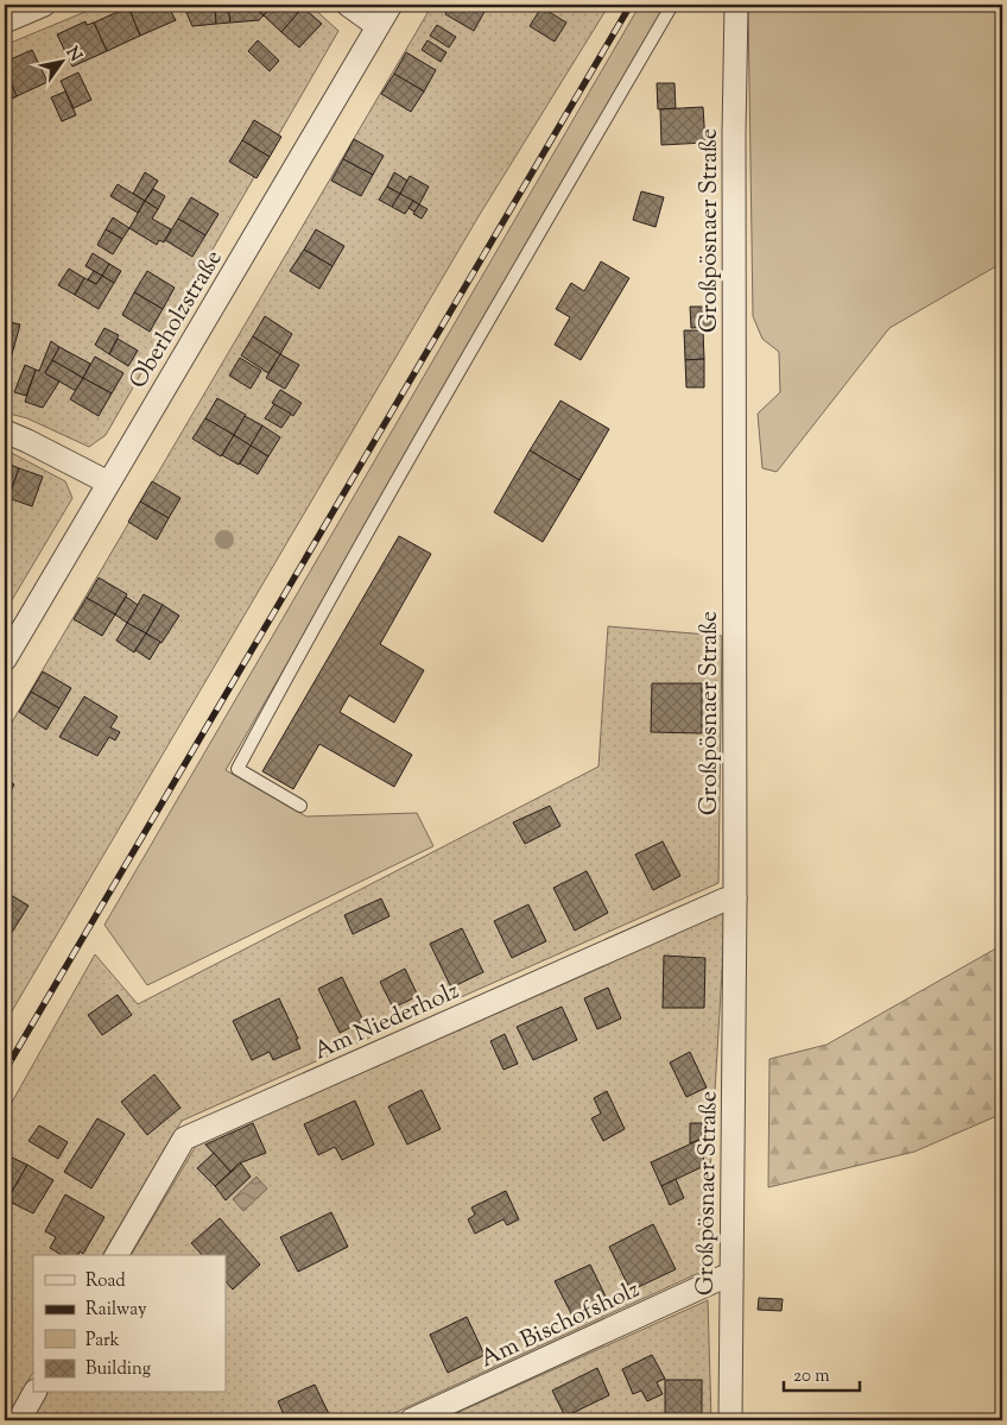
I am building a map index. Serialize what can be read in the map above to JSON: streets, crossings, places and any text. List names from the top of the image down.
{
  "streets": {
    "street": [
      "Großpösnaer Straße",
      "Oberholzstraße",
      "Am Niederholz",
      "Am Bischofsholz"
    ]
  },
  "crossings": [
    ["Großpösnaer Straße", "Am Niederholz"],
    ["Großpösnaer Straße", "Am Bischofsholz"]
  ],
  "legend": [
    "Road",
    "Railway",
    "Park",
    "Building"
  ],
  "scale_bar": "20 m",
  "north": "top right"
}
